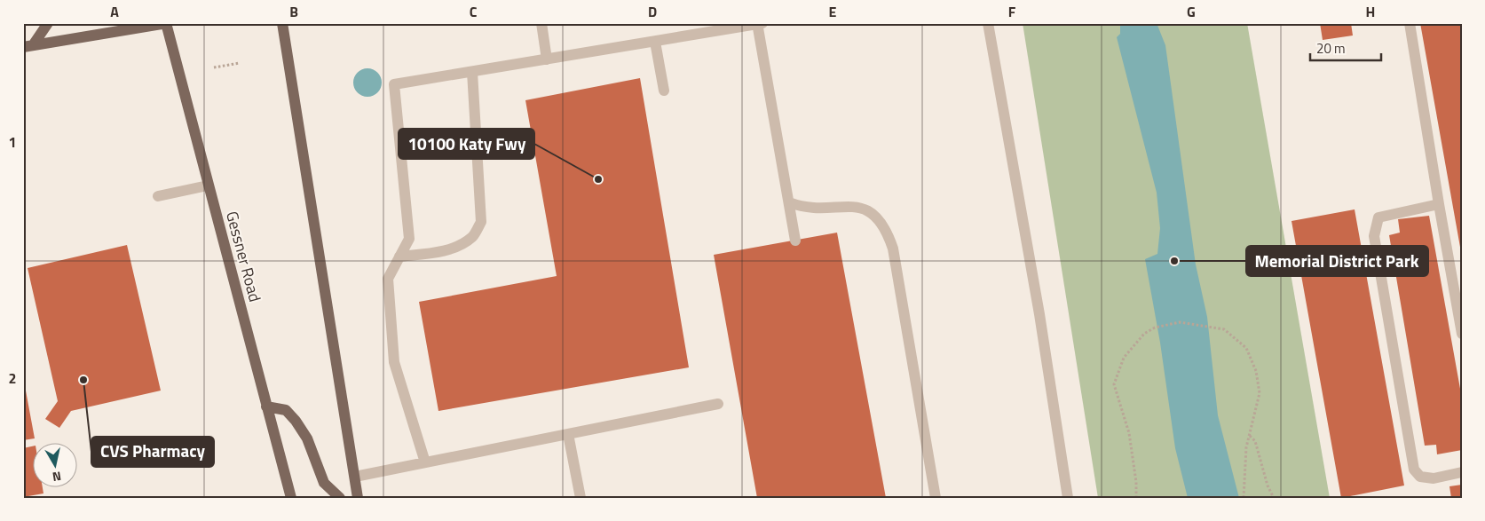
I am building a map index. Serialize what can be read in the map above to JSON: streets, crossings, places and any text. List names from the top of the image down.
{
  "streets": {
    "main road": ["Gessner Road"]
  },
  "places": ["10100 Katy Fwy", "Memorial District Park", "CVS Pharmacy"],
  "scale_bar": "20 m",
  "north": "bottom",
  "grid": {
    "columns": [
      "A",
      "B",
      "C",
      "D",
      "E",
      "F",
      "G",
      "H"
    ],
    "rows": ["1", "2"]
  }
}
